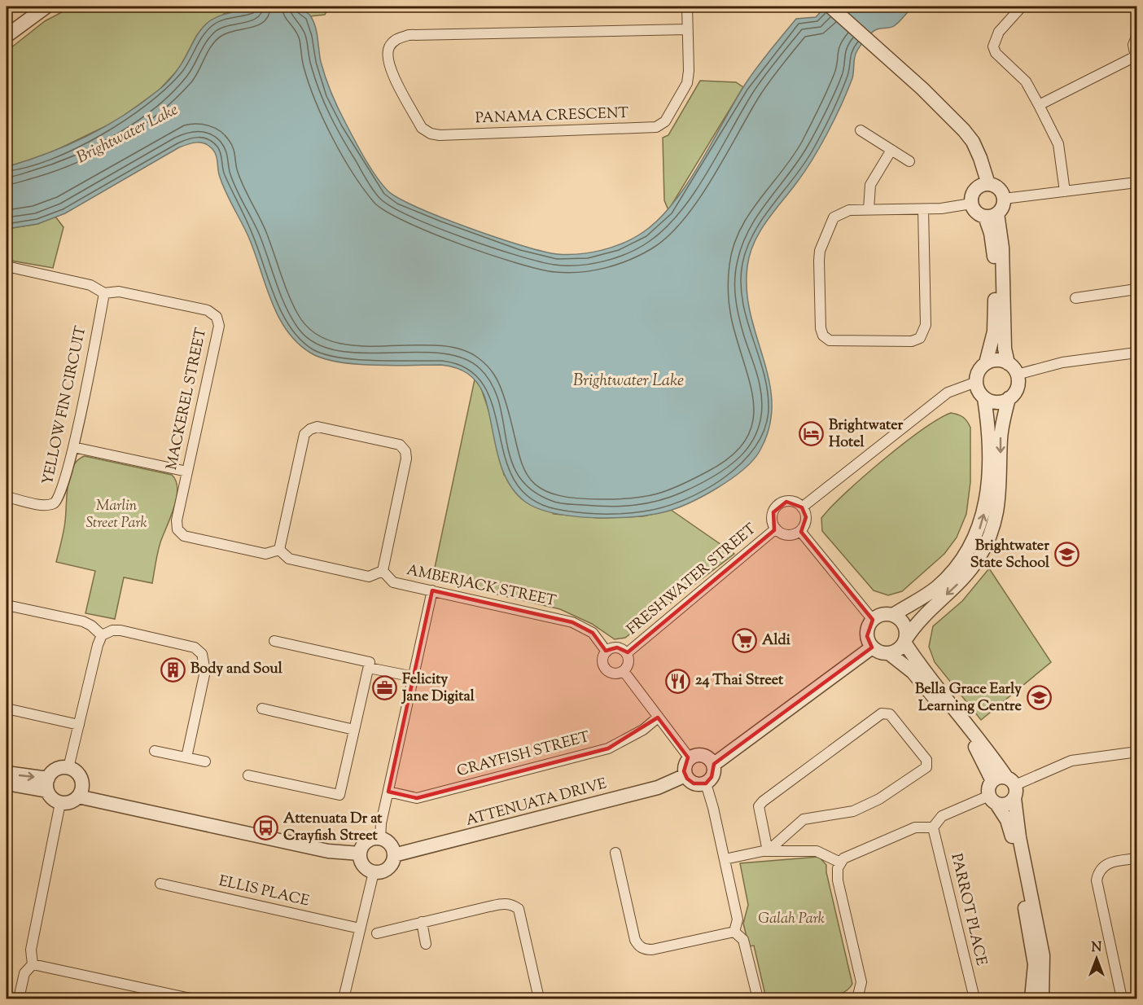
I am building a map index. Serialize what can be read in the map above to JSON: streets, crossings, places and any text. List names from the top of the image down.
{
  "streets": {
    "street": [
      "PANAMA CRESCENT",
      "MACKEREL STREET",
      "YELLOW FIN CIRCUIT",
      "FRESHWATER STREET",
      "AMBERJACK STREET",
      "CRAYFISH STREET",
      "ATTENUATA DRIVE",
      "ELLIS PLACE",
      "PARROT PLACE"
    ]
  },
  "crossings": [
    ["MACKEREL STREET", "YELLOW FIN CIRCUIT"],
    ["FRESHWATER STREET", "AMBERJACK STREET"]
  ],
  "water": ["Brightwater Lake"],
  "parks": ["Marlin Street Park", "Galah Park"],
  "places": {
    "hotel": ["Brightwater Hotel"],
    "school or university": ["Brightwater State School", "Bella Grace Early Learning Centre"],
    "supermarket": ["Aldi"],
    "building": ["Body and Soul"],
    "restaurant": ["24 Thai Street"],
    "office": ["Felicity Jane Digital"],
    "bus stop": ["Attenuata Dr at Crayfish Street"]
  },
  "north": "top"
}
